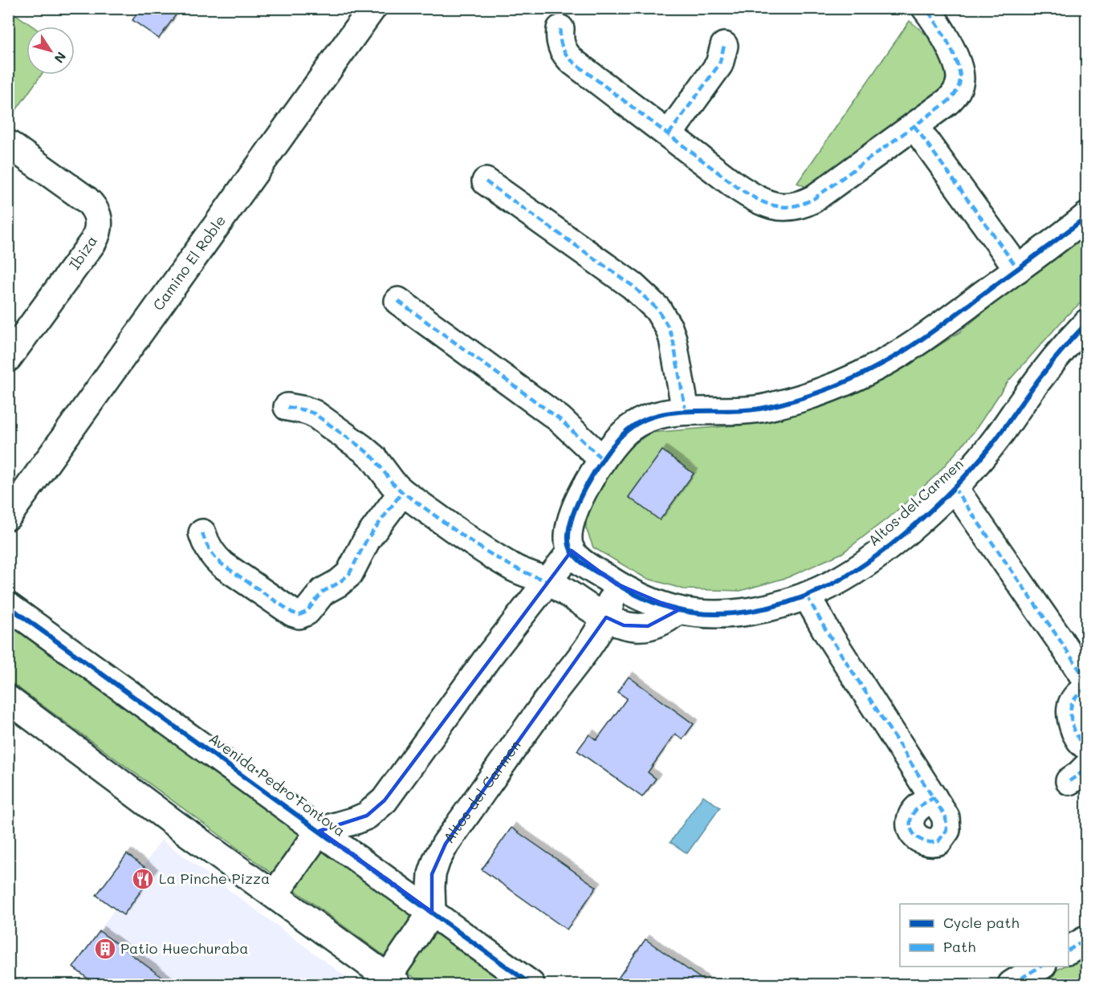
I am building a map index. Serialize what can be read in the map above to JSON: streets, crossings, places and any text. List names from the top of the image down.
{
  "streets": {
    "street": [
      "Ibiza",
      "Camino El Roble",
      "Altos del Carmen",
      "Avenida Pedro Fontova"
    ]
  },
  "crossings": [
    ["Altos del Carmen", "Avenida Pedro Fontova"]
  ],
  "places": {
    "restaurant": ["La Pinche Pizza"],
    "building": ["Patio Huechuraba"]
  },
  "legend": ["Cycle path", "Path"],
  "north": "bottom right"
}
